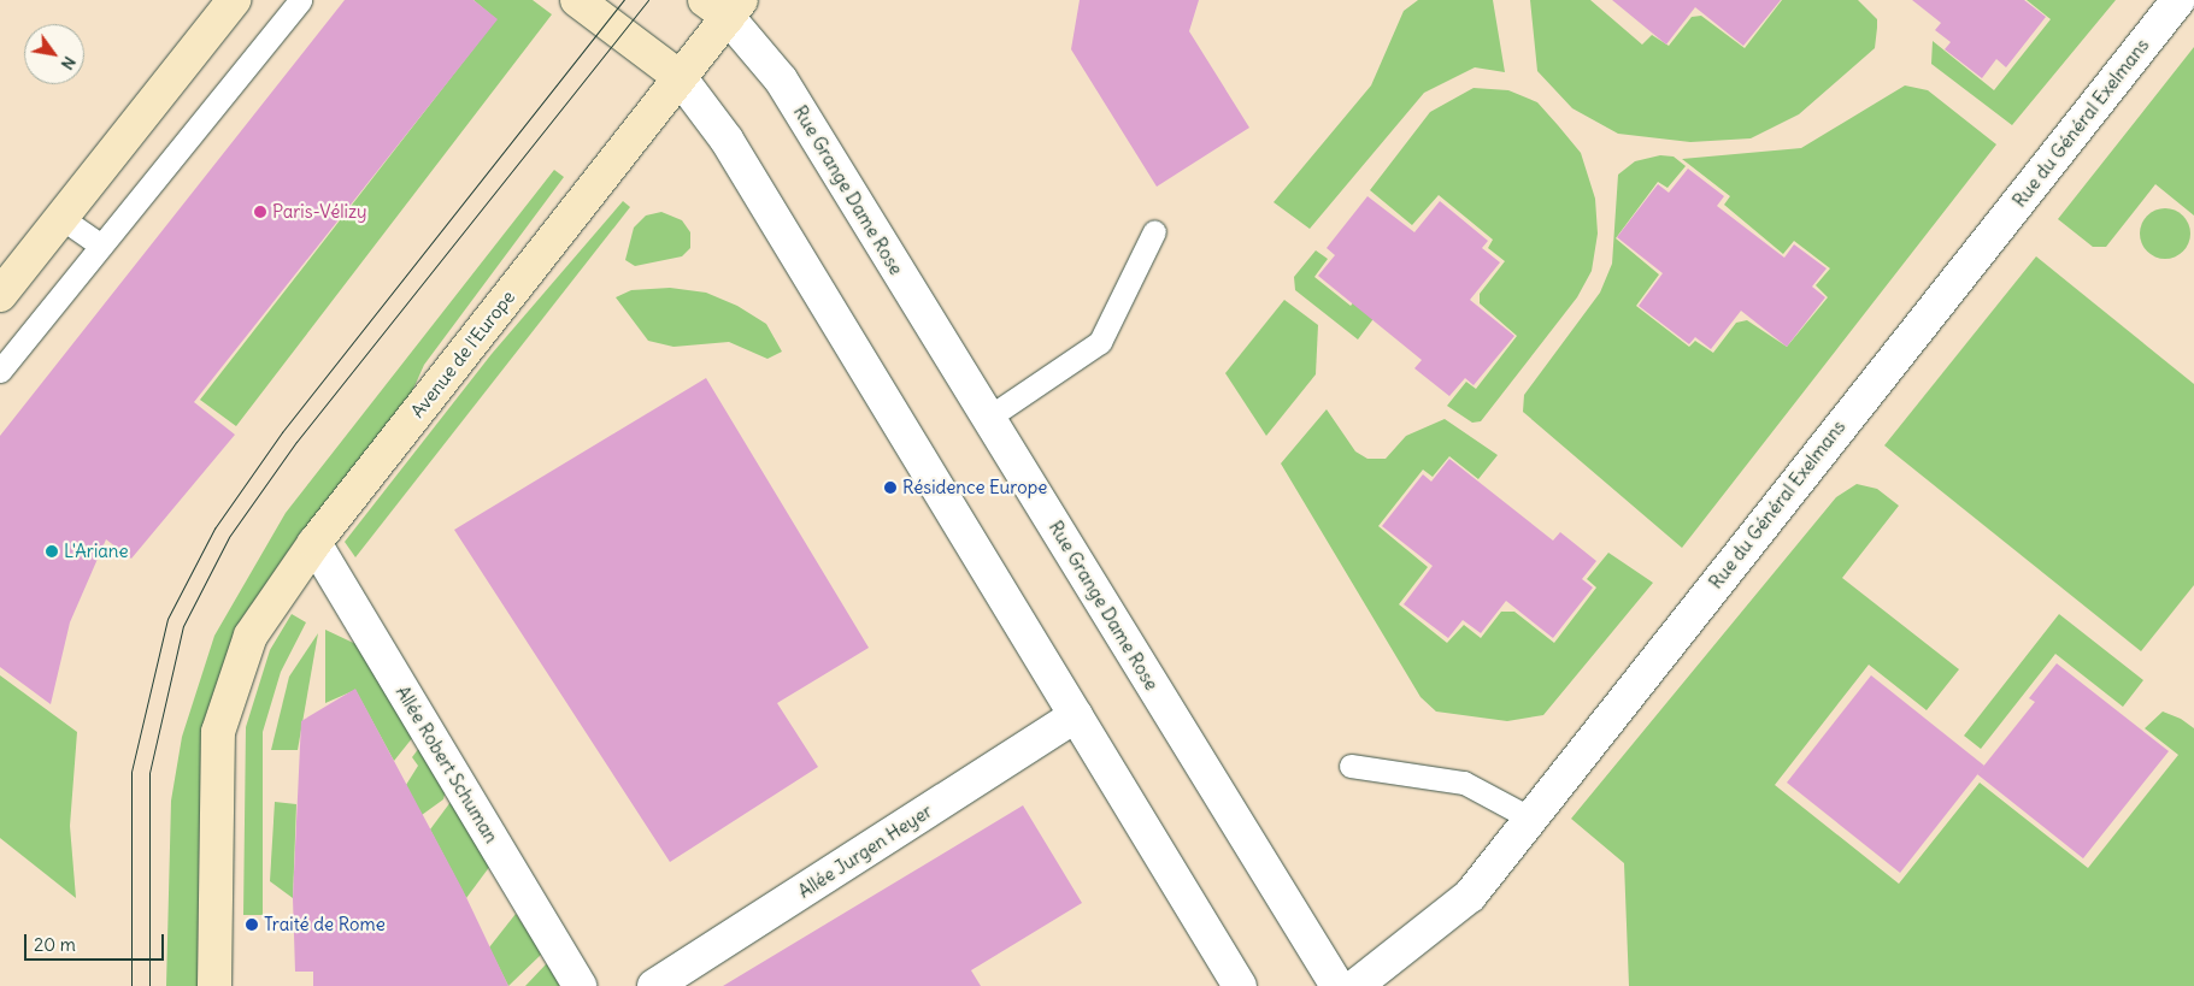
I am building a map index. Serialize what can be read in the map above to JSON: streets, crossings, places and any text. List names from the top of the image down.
{
  "streets": {
    "main road": ["Avenue de l'Europe"],
    "street": [
      "Rue du Général Exelmans",
      "Rue Grange Dame Rose",
      "Allée Robert Schuman",
      "Allée Jurgen Heyer"
    ]
  },
  "crossings": [
    ["Rue Grange Dame Rose", "Avenue de l'Europe"],
    ["Avenue de l'Europe", "Allée Robert Schuman"]
  ],
  "places": [
    "Paris-Vélizy",
    "Résidence Europe",
    "L'Ariane",
    "Traité de Rome"
  ],
  "scale_bar": "20 m",
  "north": "bottom right"
}
